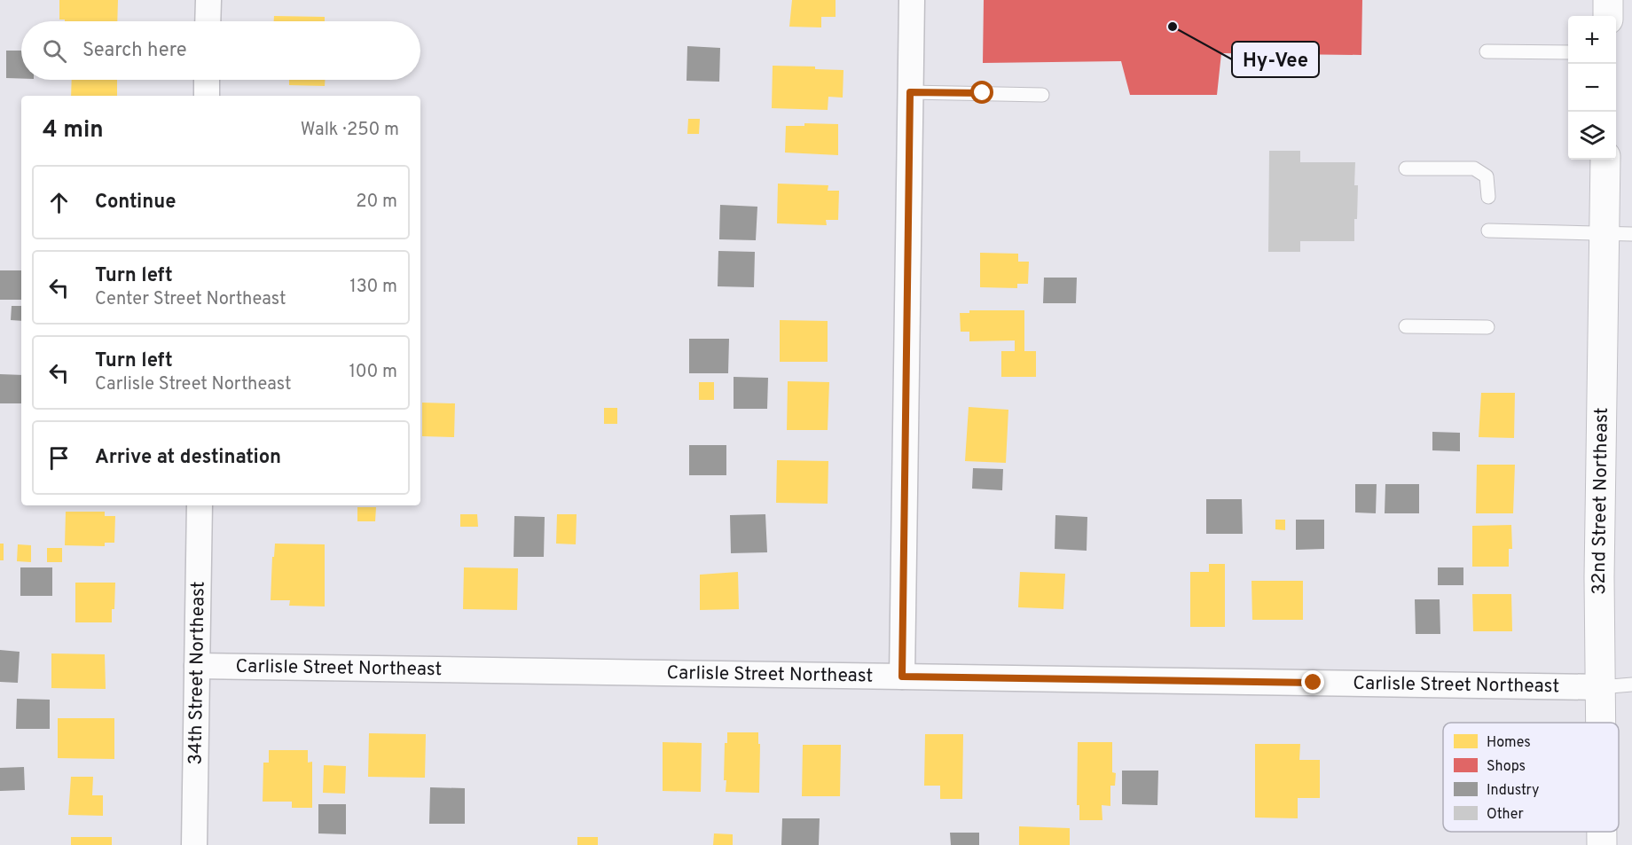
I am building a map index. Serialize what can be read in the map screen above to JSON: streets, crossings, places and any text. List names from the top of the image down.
{
  "streets": {
    "main road": ["32nd Street Northeast"],
    "street": ["Carlisle Street Northeast", "34th Street Northeast"]
  },
  "crossings": [
    ["32nd Street Northeast", "Carlisle Street Northeast"],
    ["Carlisle Street Northeast", "34th Street Northeast"]
  ],
  "places": ["Hy-Vee"],
  "legend": [
    "Homes",
    "Shops",
    "Industry",
    "Other"
  ],
  "page": {
    "map_buttons": ["+", "−"],
    "search": "Search here",
    "heading": ["4 min", "Walk · 250 m"],
    "list": [
      ["Continue", "20 m"],
      ["Turn left", "Center Street Northeast", "130 m"],
      ["Turn left", "Carlisle Street Northeast", "100 m"],
      "Arrive at destination"
    ]
  }
}
